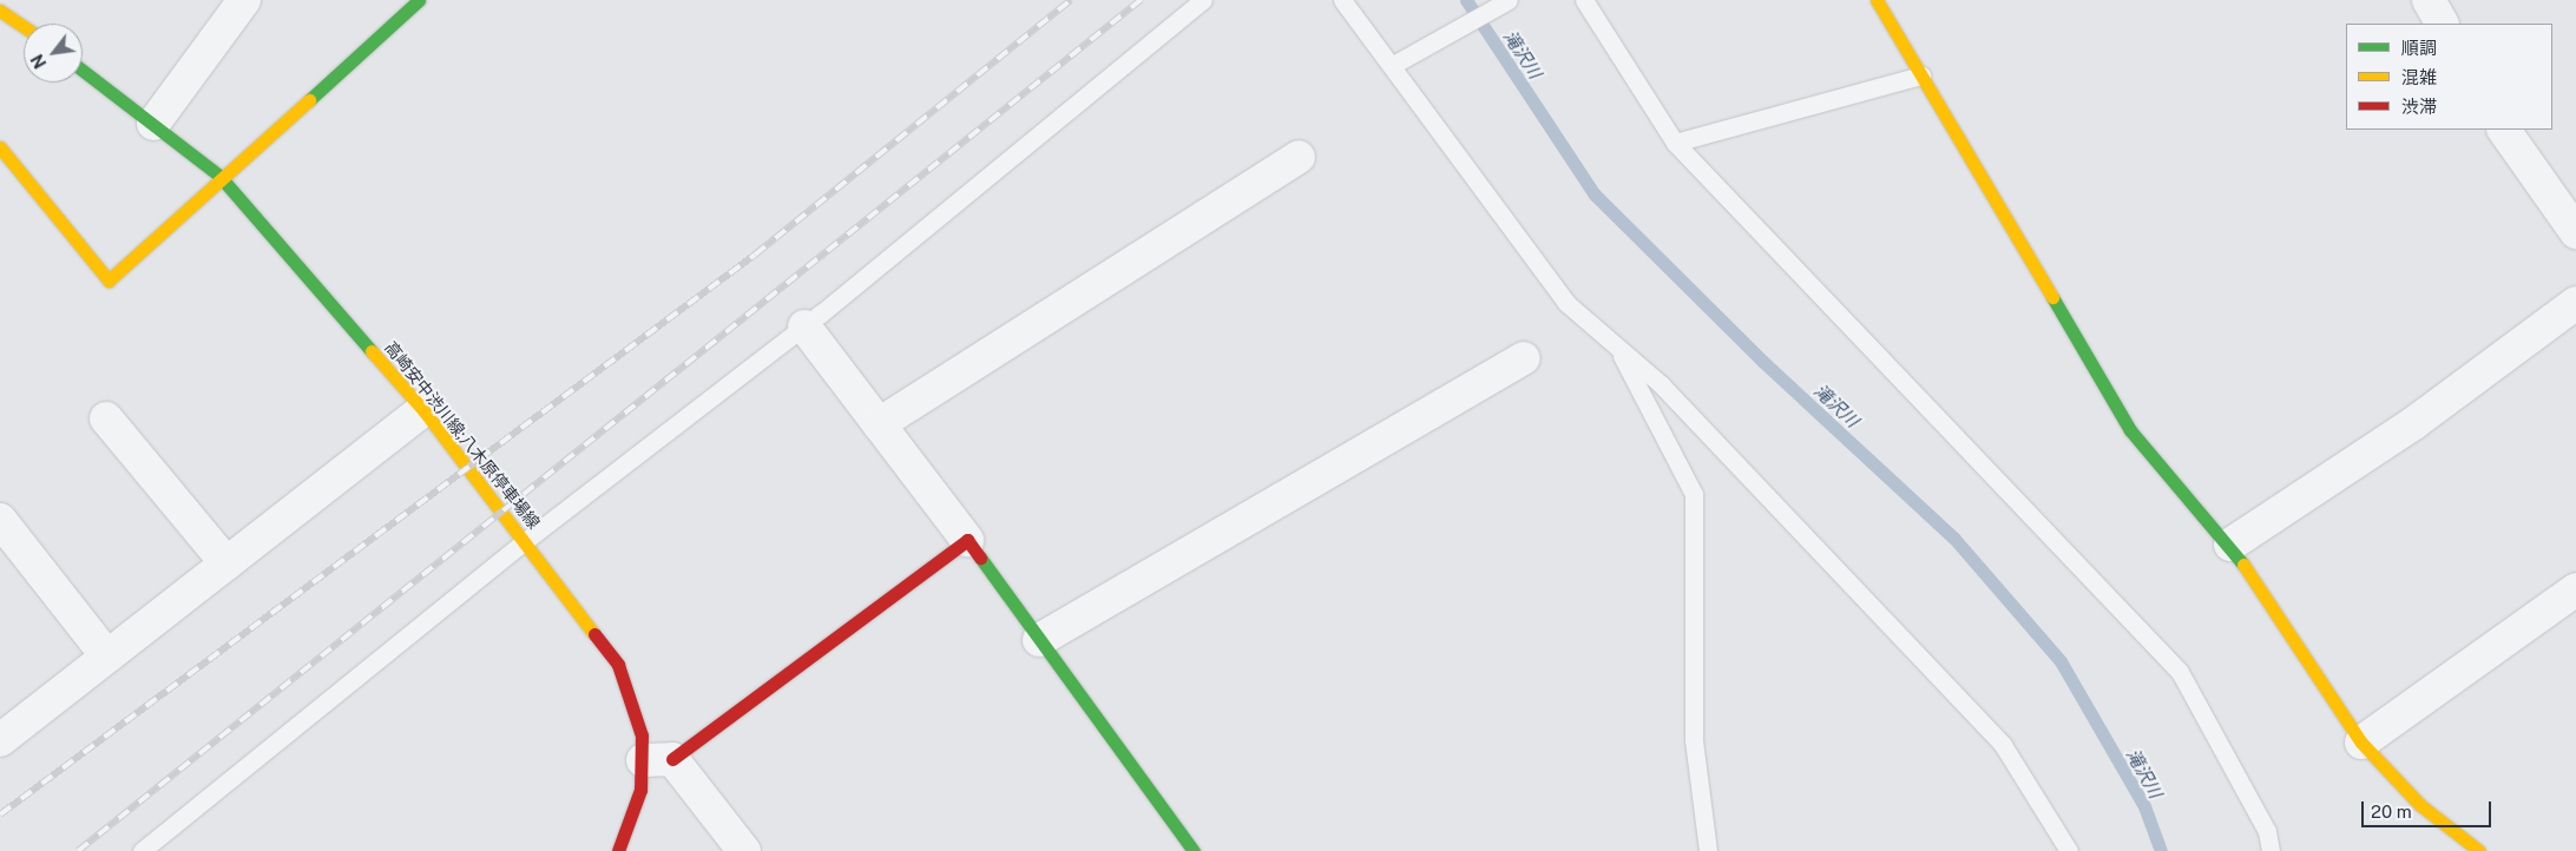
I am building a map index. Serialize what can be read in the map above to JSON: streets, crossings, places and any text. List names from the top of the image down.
{
  "streets": {
    "street": ["高崎安中渋川線;八木原停車場線"]
  },
  "water": ["滝沢川"],
  "legend": ["順調", "混雑", "渋滞"],
  "scale_bar": "20 m",
  "north": "bottom left"
}
